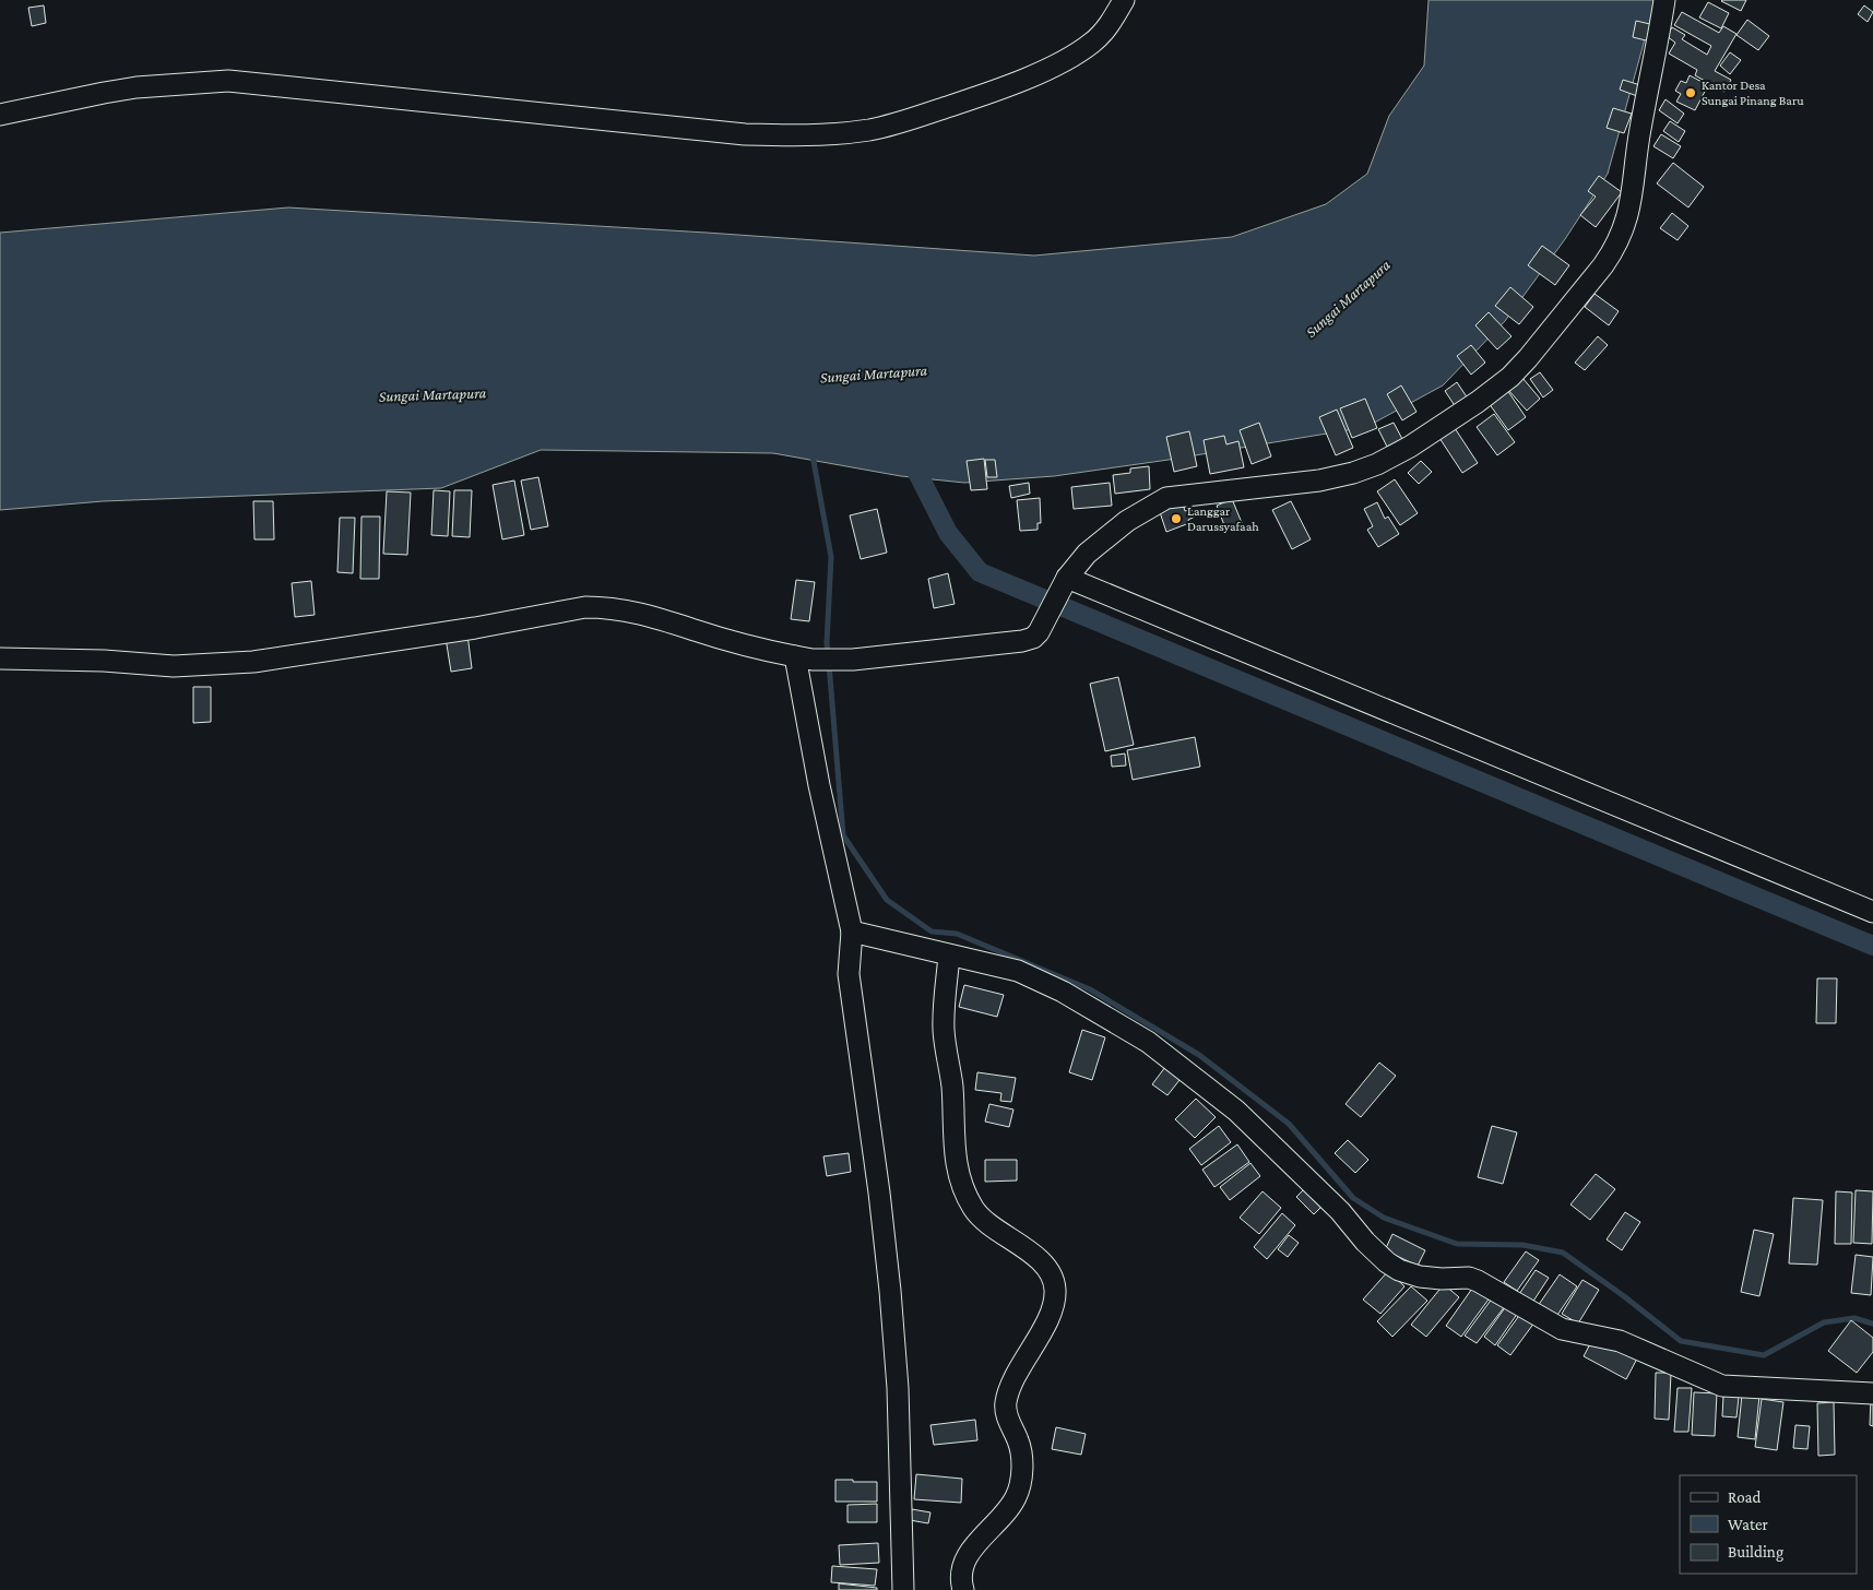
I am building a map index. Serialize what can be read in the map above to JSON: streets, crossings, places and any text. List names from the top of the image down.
{
  "water": ["Sungai Martapura"],
  "places": ["Kantor Desa Sungai Pinang Baru", "Langgar Darussyafaah"],
  "legend": ["Road", "Water", "Building"]
}
